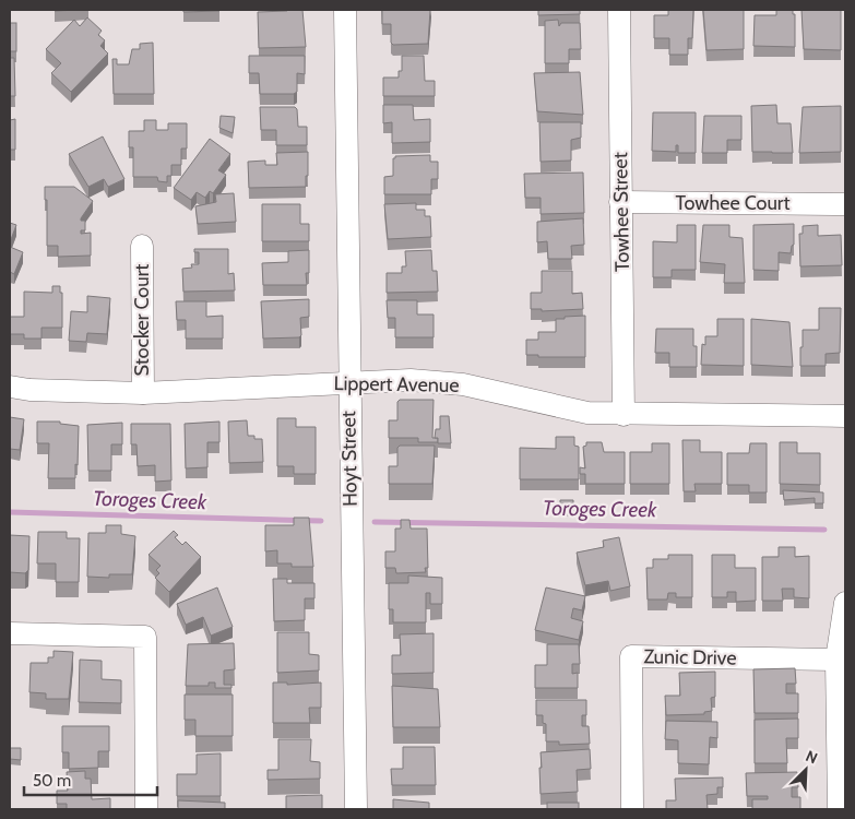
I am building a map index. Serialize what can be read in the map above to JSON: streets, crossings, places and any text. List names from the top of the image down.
{
  "streets": {
    "street": [
      "Towhee Court",
      "Towhee Street",
      "Stocker Court",
      "Lippert Avenue",
      "Hoyt Street",
      "Zunic Drive"
    ]
  },
  "crossings": [
    ["Towhee Court", "Towhee Street"],
    ["Towhee Street", "Lippert Avenue"],
    ["Stocker Court", "Lippert Avenue"],
    ["Lippert Avenue", "Hoyt Street"]
  ],
  "water": ["Toroges Creek"],
  "scale_bar": "50 m",
  "north": "top right"
}
